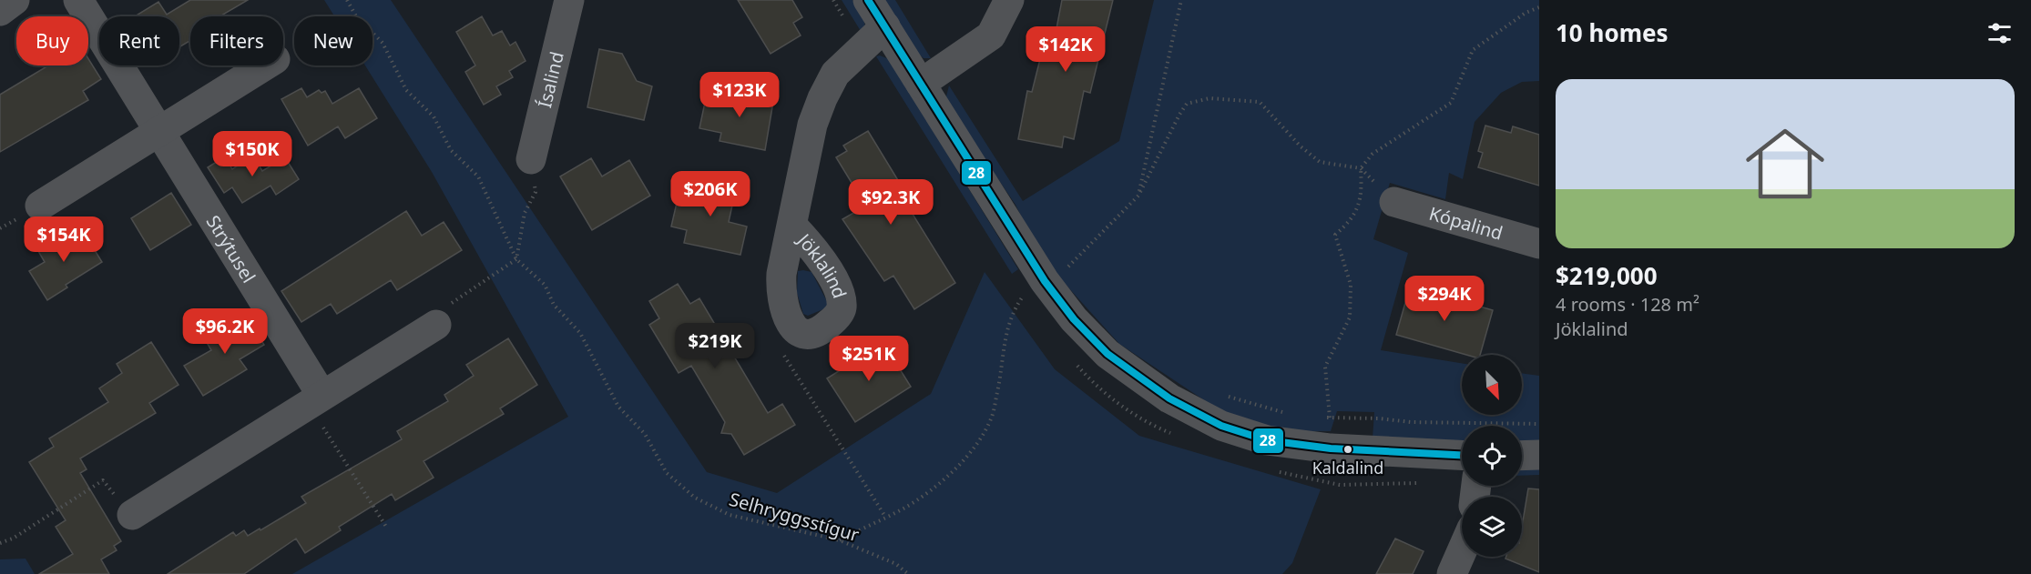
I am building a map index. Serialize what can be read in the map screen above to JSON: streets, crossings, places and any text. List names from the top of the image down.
{
  "streets": {
    "street": [
      "Ísalind",
      "Kópalind",
      "Strýtusel",
      "Jöklalind"
    ],
    "path": ["Selhryggsstígur"]
  },
  "places": ["Kaldalind"],
  "lines": ["transit line 28"],
  "north": "bottom right",
  "page": {
    "heading": "10 homes",
    "chip": [
      "Buy",
      "Rent",
      "Filters",
      "New"
    ],
    "price": [
      "$142K",
      "$123K",
      "$150K",
      "$206K",
      "$92.3K",
      "$154K",
      "$294K",
      "$96.2K",
      "$219K",
      "$251K"
    ],
    "list": [
      {
        "name": "$219,000",
        "note": "4 rooms · 128 m² · Jöklalind"
      }
    ]
  }
}
